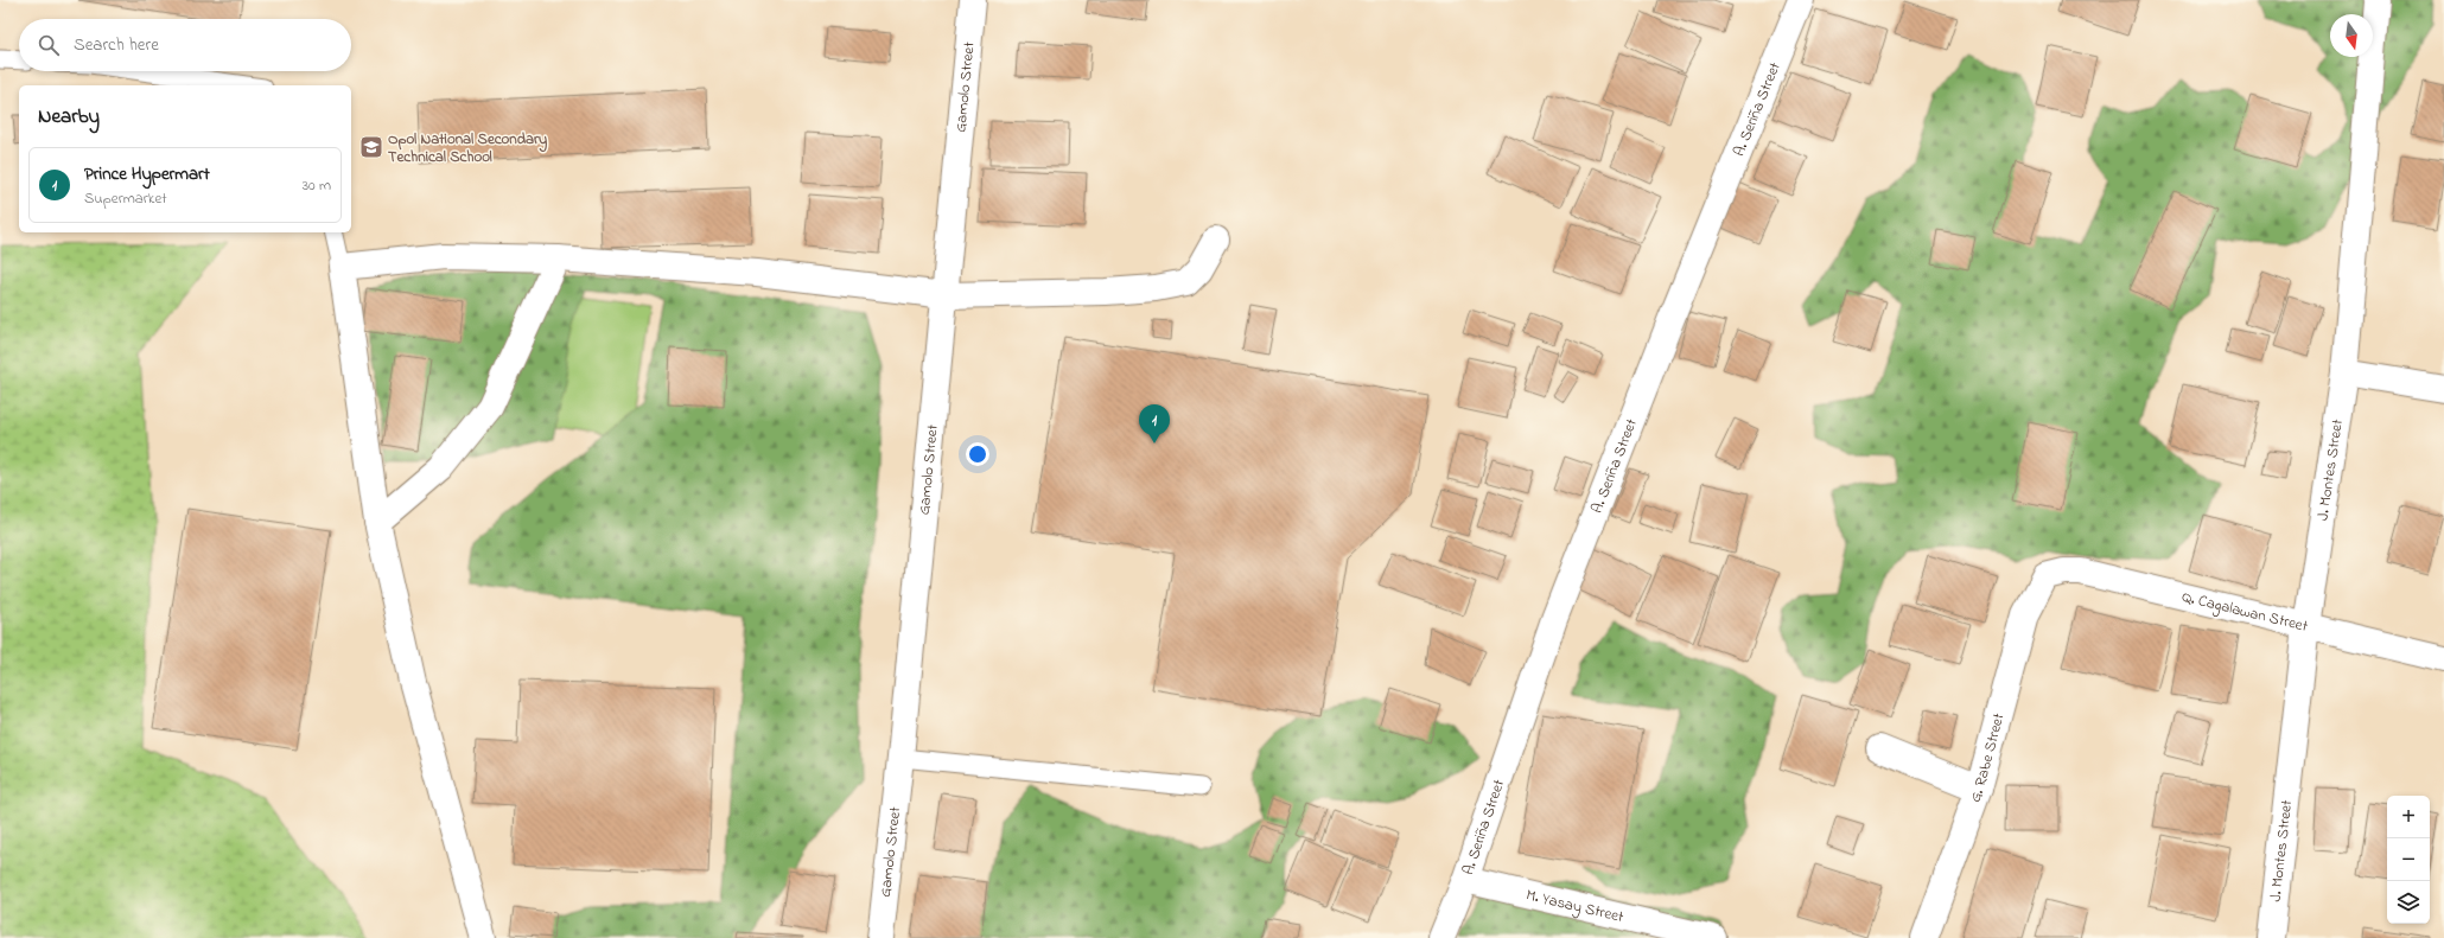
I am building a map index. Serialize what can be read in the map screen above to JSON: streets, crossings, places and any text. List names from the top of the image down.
{
  "streets": {
    "street": [
      "Gamolo Street",
      "A. Seriña Street",
      "J. Montes Street",
      "Q. Cagalawan Street",
      "G. Rabe Street",
      "M. Yasay Street"
    ]
  },
  "crossings": [
    ["A. Seriña Street", "M. Yasay Street"],
    ["J. Montes Street", "Q. Cagalawan Street"],
    ["Q. Cagalawan Street", "G. Rabe Street"]
  ],
  "places": {
    "school or university": ["Opol National Secondary Technical School"]
  },
  "north": "bottom",
  "page": {
    "search": "Search here",
    "heading": "Nearby",
    "list": [
      {
        "mark": "1",
        "name": "Prince Hypermart",
        "note": "Supermarket",
        "value": "30 m"
      }
    ],
    "pins": "1",
    "map_buttons": ["+", "−"]
  }
}
